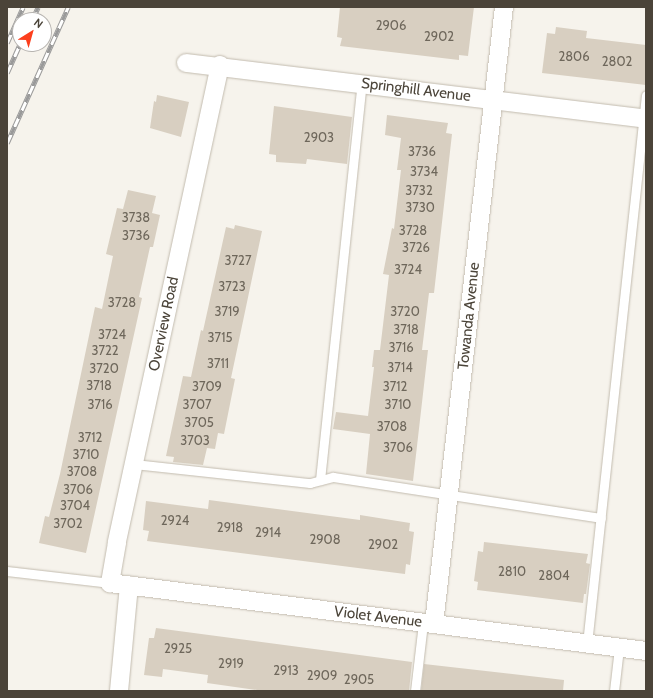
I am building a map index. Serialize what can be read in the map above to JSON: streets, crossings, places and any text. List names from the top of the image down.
{
  "streets": {
    "street": [
      "Springhill Avenue",
      "Towanda Avenue",
      "Overview Road",
      "Violet Avenue"
    ]
  },
  "crossings": [
    ["Springhill Avenue", "Towanda Avenue"],
    ["Springhill Avenue", "Overview Road"],
    ["Towanda Avenue", "Violet Avenue"],
    ["Overview Road", "Violet Avenue"]
  ],
  "house_numbers": [
    "2906",
    "2902",
    "2806",
    "2802",
    "2903",
    "3736",
    "3734",
    "3732",
    "3730",
    "3738",
    "3728",
    "3736",
    "3726",
    "3727",
    "3724",
    "3723",
    "3728",
    "3719",
    "3720",
    "3718",
    "3724",
    "3715",
    "3716",
    "3722",
    "3711",
    "3714",
    "3720",
    "3718",
    "3709",
    "3712",
    "3716",
    "3707",
    "3710",
    "3705",
    "3708",
    "3712",
    "3703",
    "3706",
    "3710",
    "3708",
    "3706",
    "3704",
    "2924",
    "3702",
    "2918",
    "2914",
    "2908",
    "2902",
    "2810",
    "2804",
    "2925",
    "2919",
    "2913",
    "2909",
    "2905"
  ],
  "north": "top right"
}
